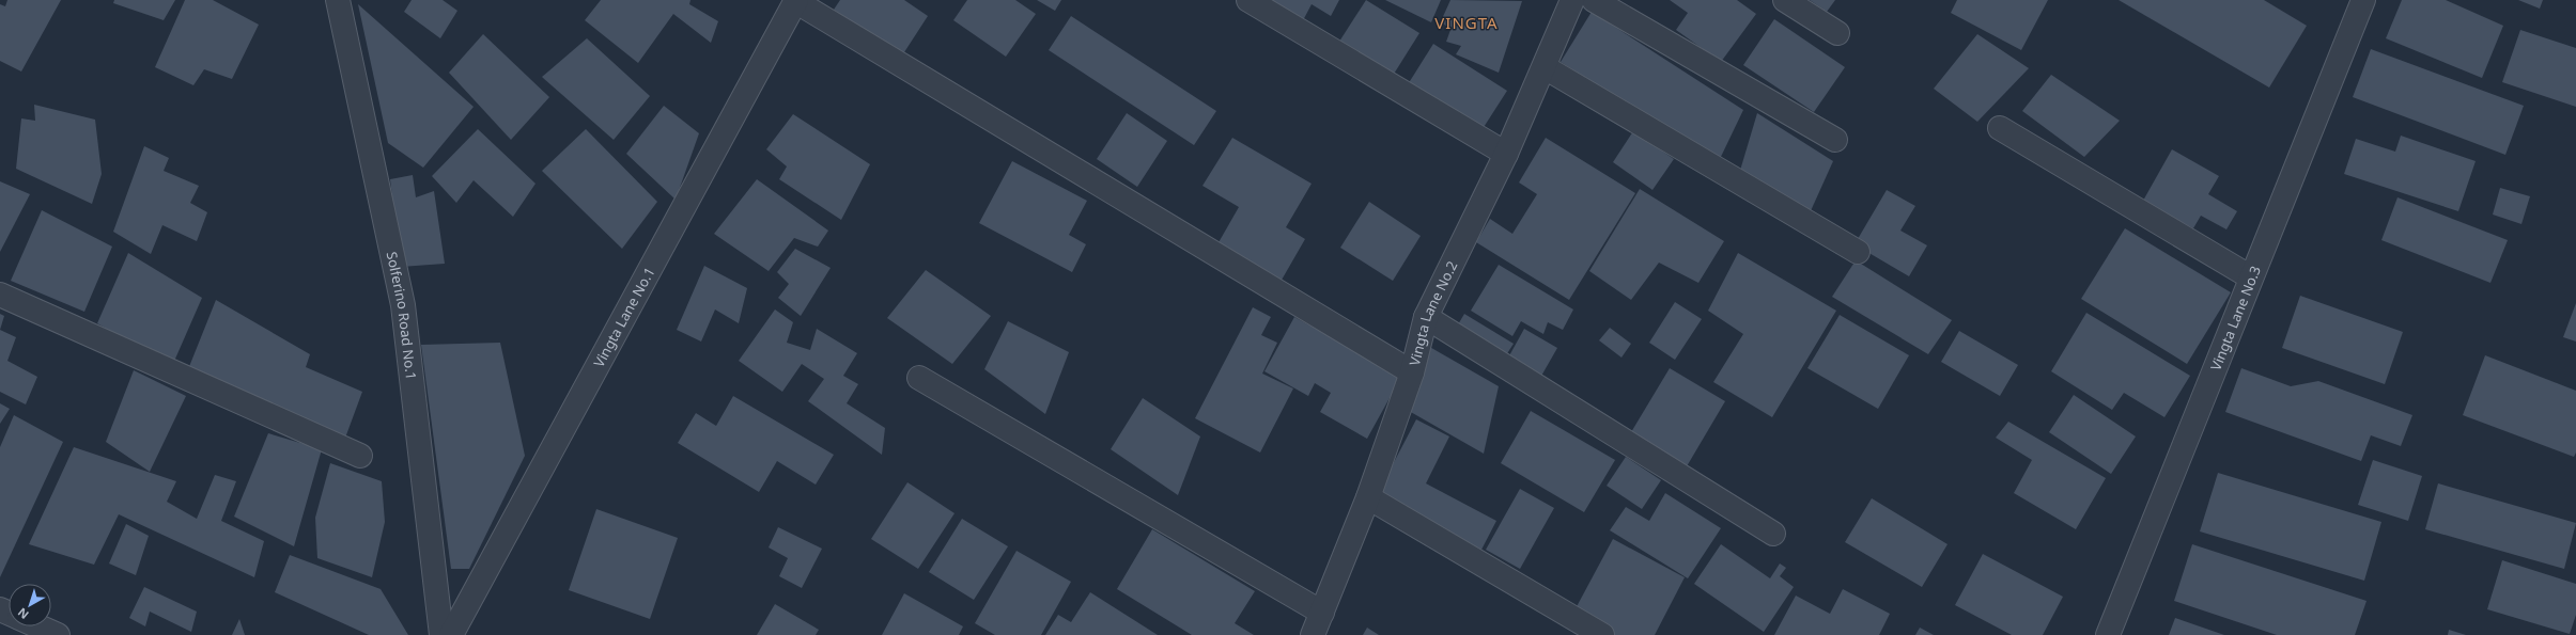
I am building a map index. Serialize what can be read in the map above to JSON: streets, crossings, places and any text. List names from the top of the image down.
{
  "streets": {
    "street": [
      "Vingta Lane No.2",
      "Solferino Road No.1",
      "Vingta Lane No.1",
      "Vingta Lane No.3"
    ]
  },
  "districts": ["VINGTA"],
  "north": "bottom left"
}
